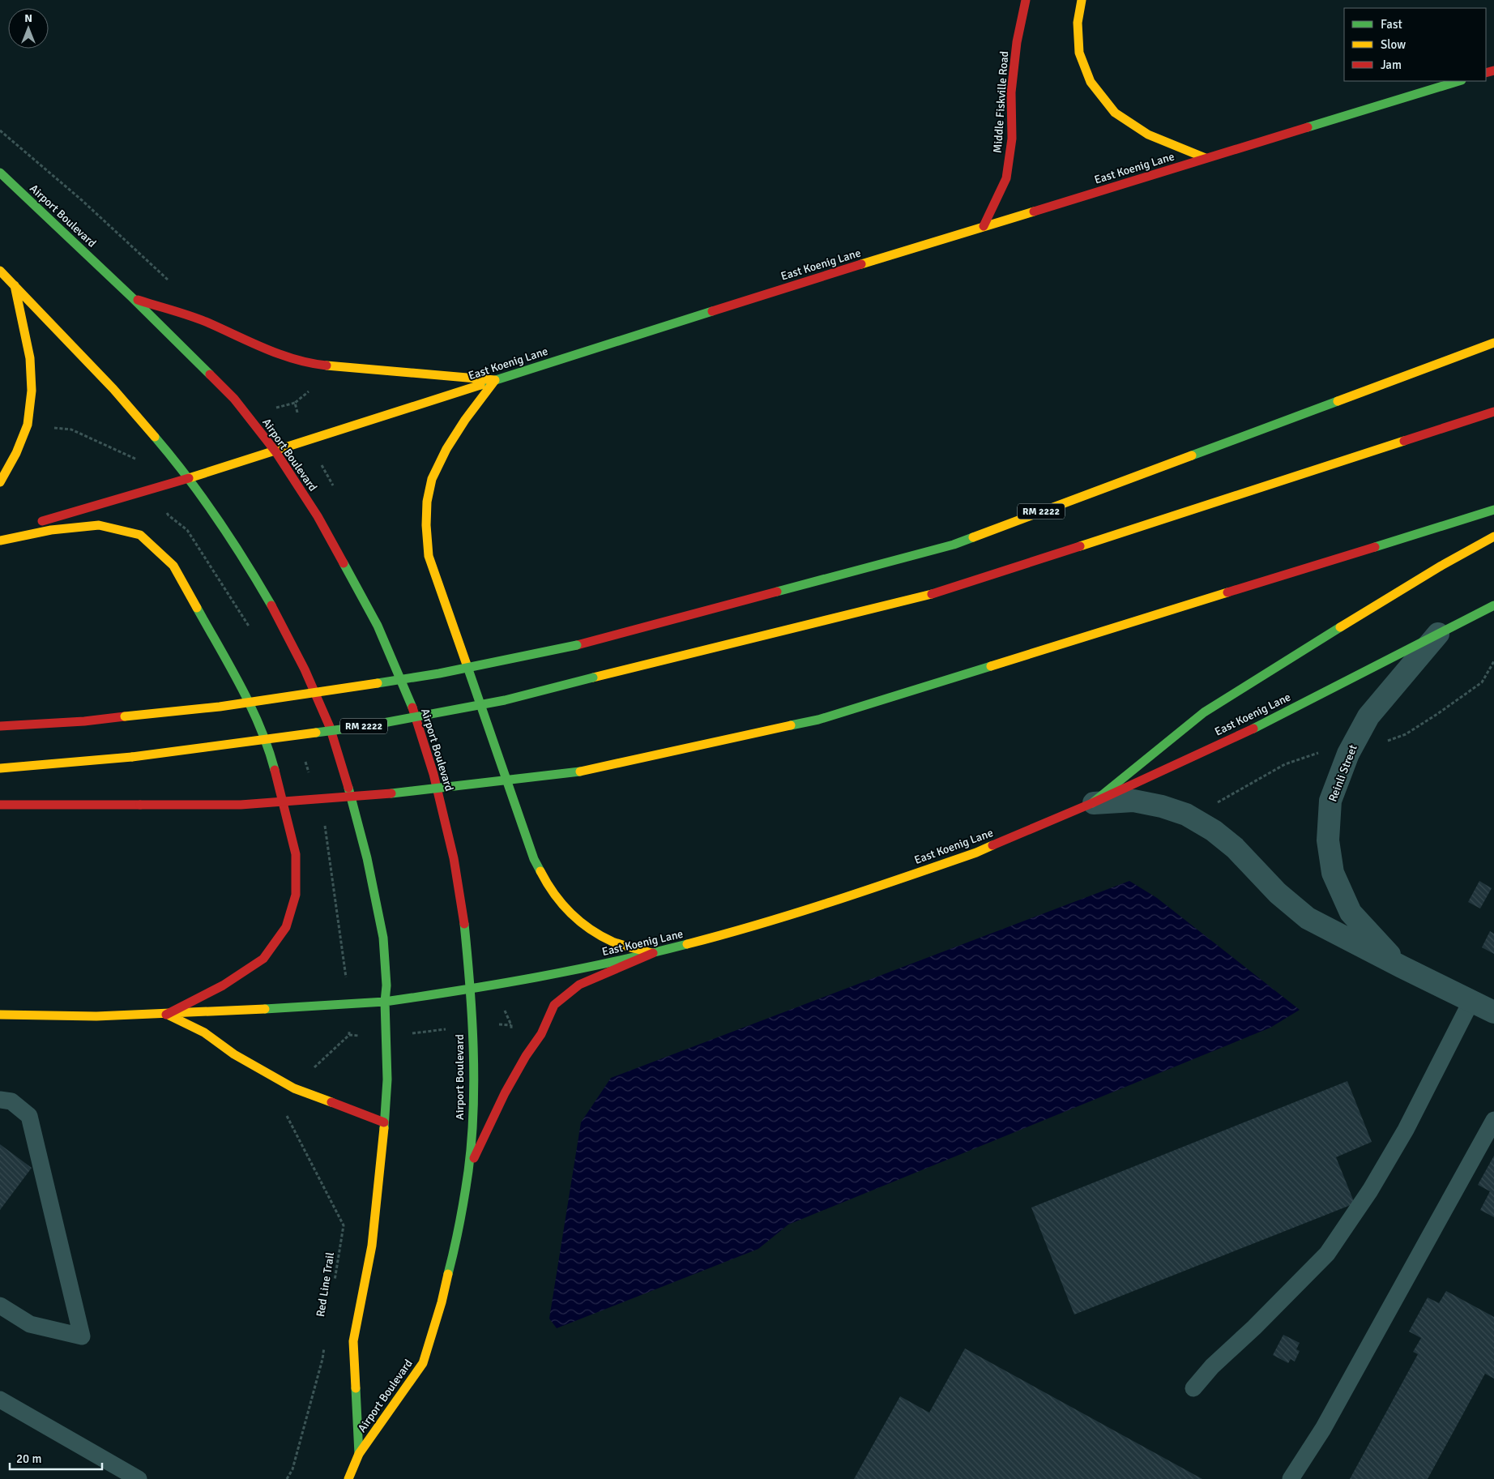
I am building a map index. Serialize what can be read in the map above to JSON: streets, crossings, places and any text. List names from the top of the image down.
{
  "streets": {
    "main road": [
      "Middle Fiskville Road",
      "East Koenig Lane",
      "Airport Boulevard",
      "RM 2222"
    ],
    "street": ["Reinli Street"],
    "path": ["Red Line Trail"]
  },
  "crossings": [
    ["Middle Fiskville Road", "East Koenig Lane"],
    ["East Koenig Lane", "Airport Boulevard"],
    ["East Koenig Lane", "Reinli Street"]
  ],
  "legend": ["Fast", "Slow", "Jam"],
  "scale_bar": "20 m",
  "north": "top"
}
